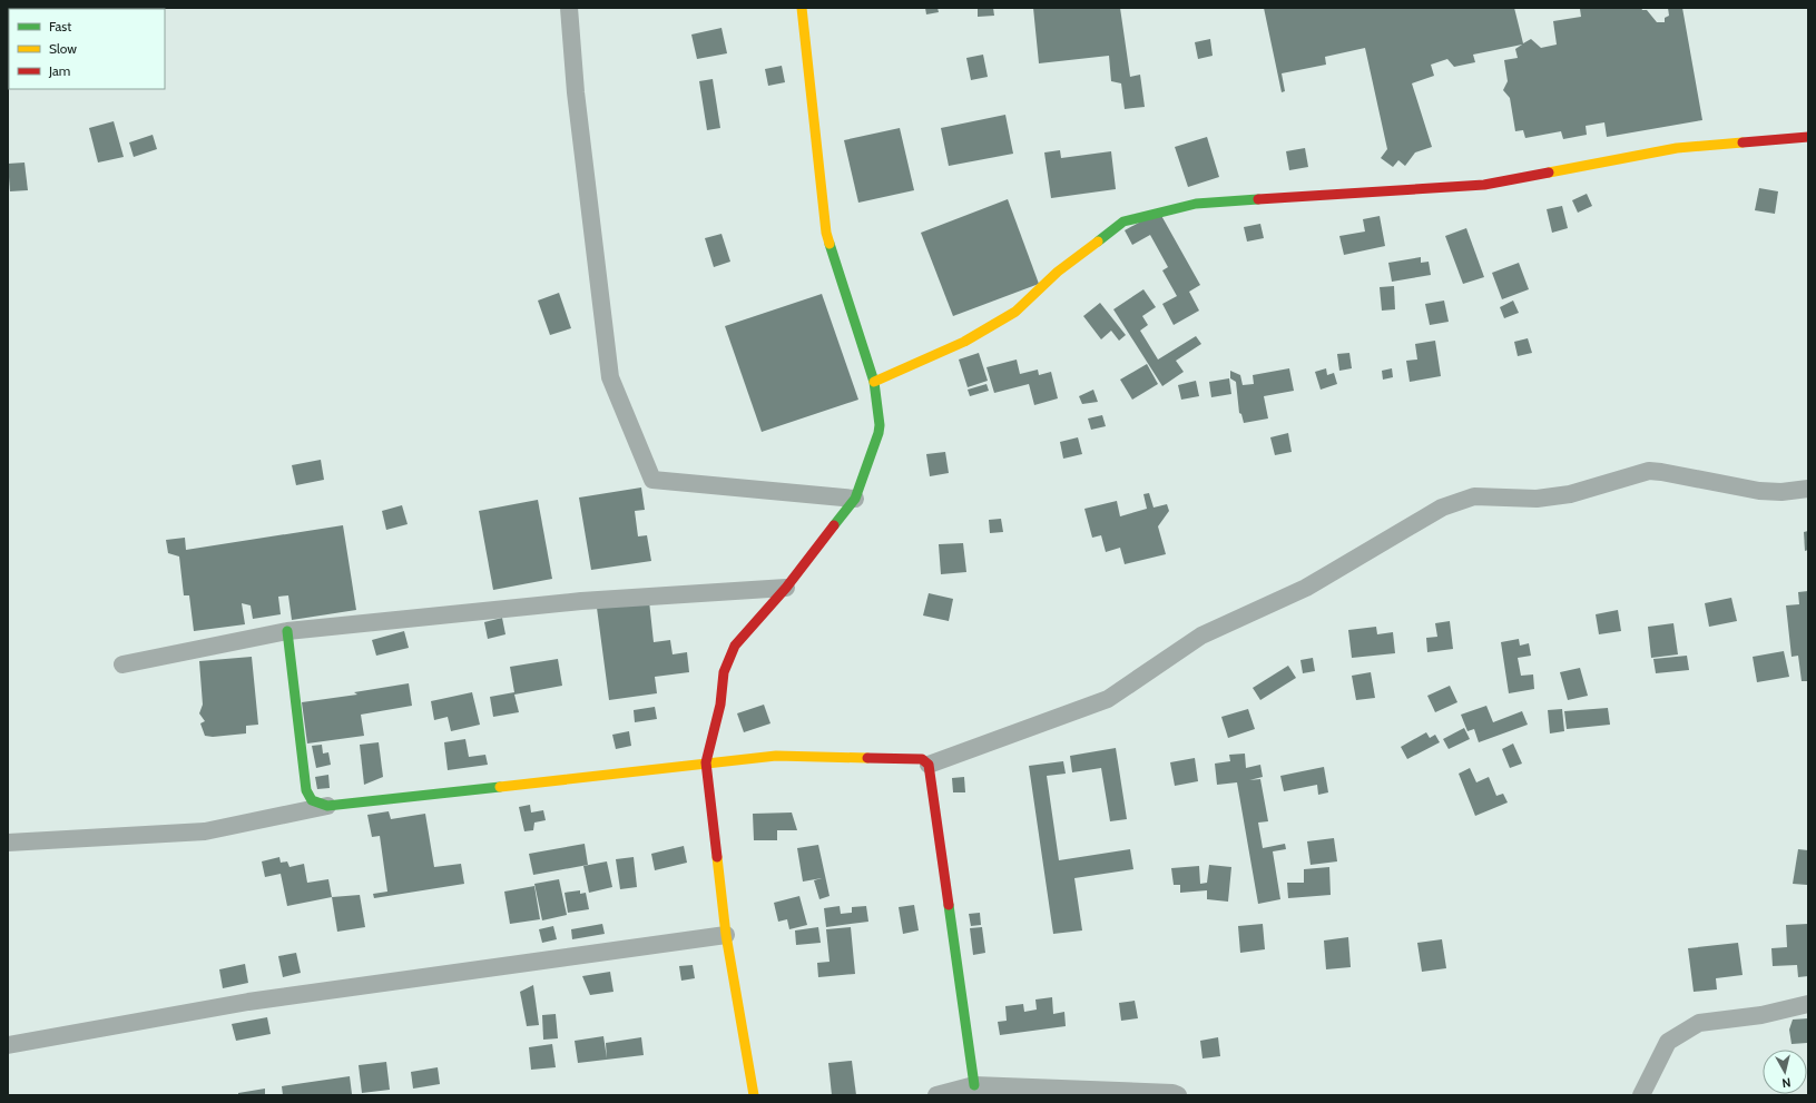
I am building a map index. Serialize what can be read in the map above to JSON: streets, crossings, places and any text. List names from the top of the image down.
{
  "legend": ["Fast", "Slow", "Jam"],
  "north": "bottom"
}
